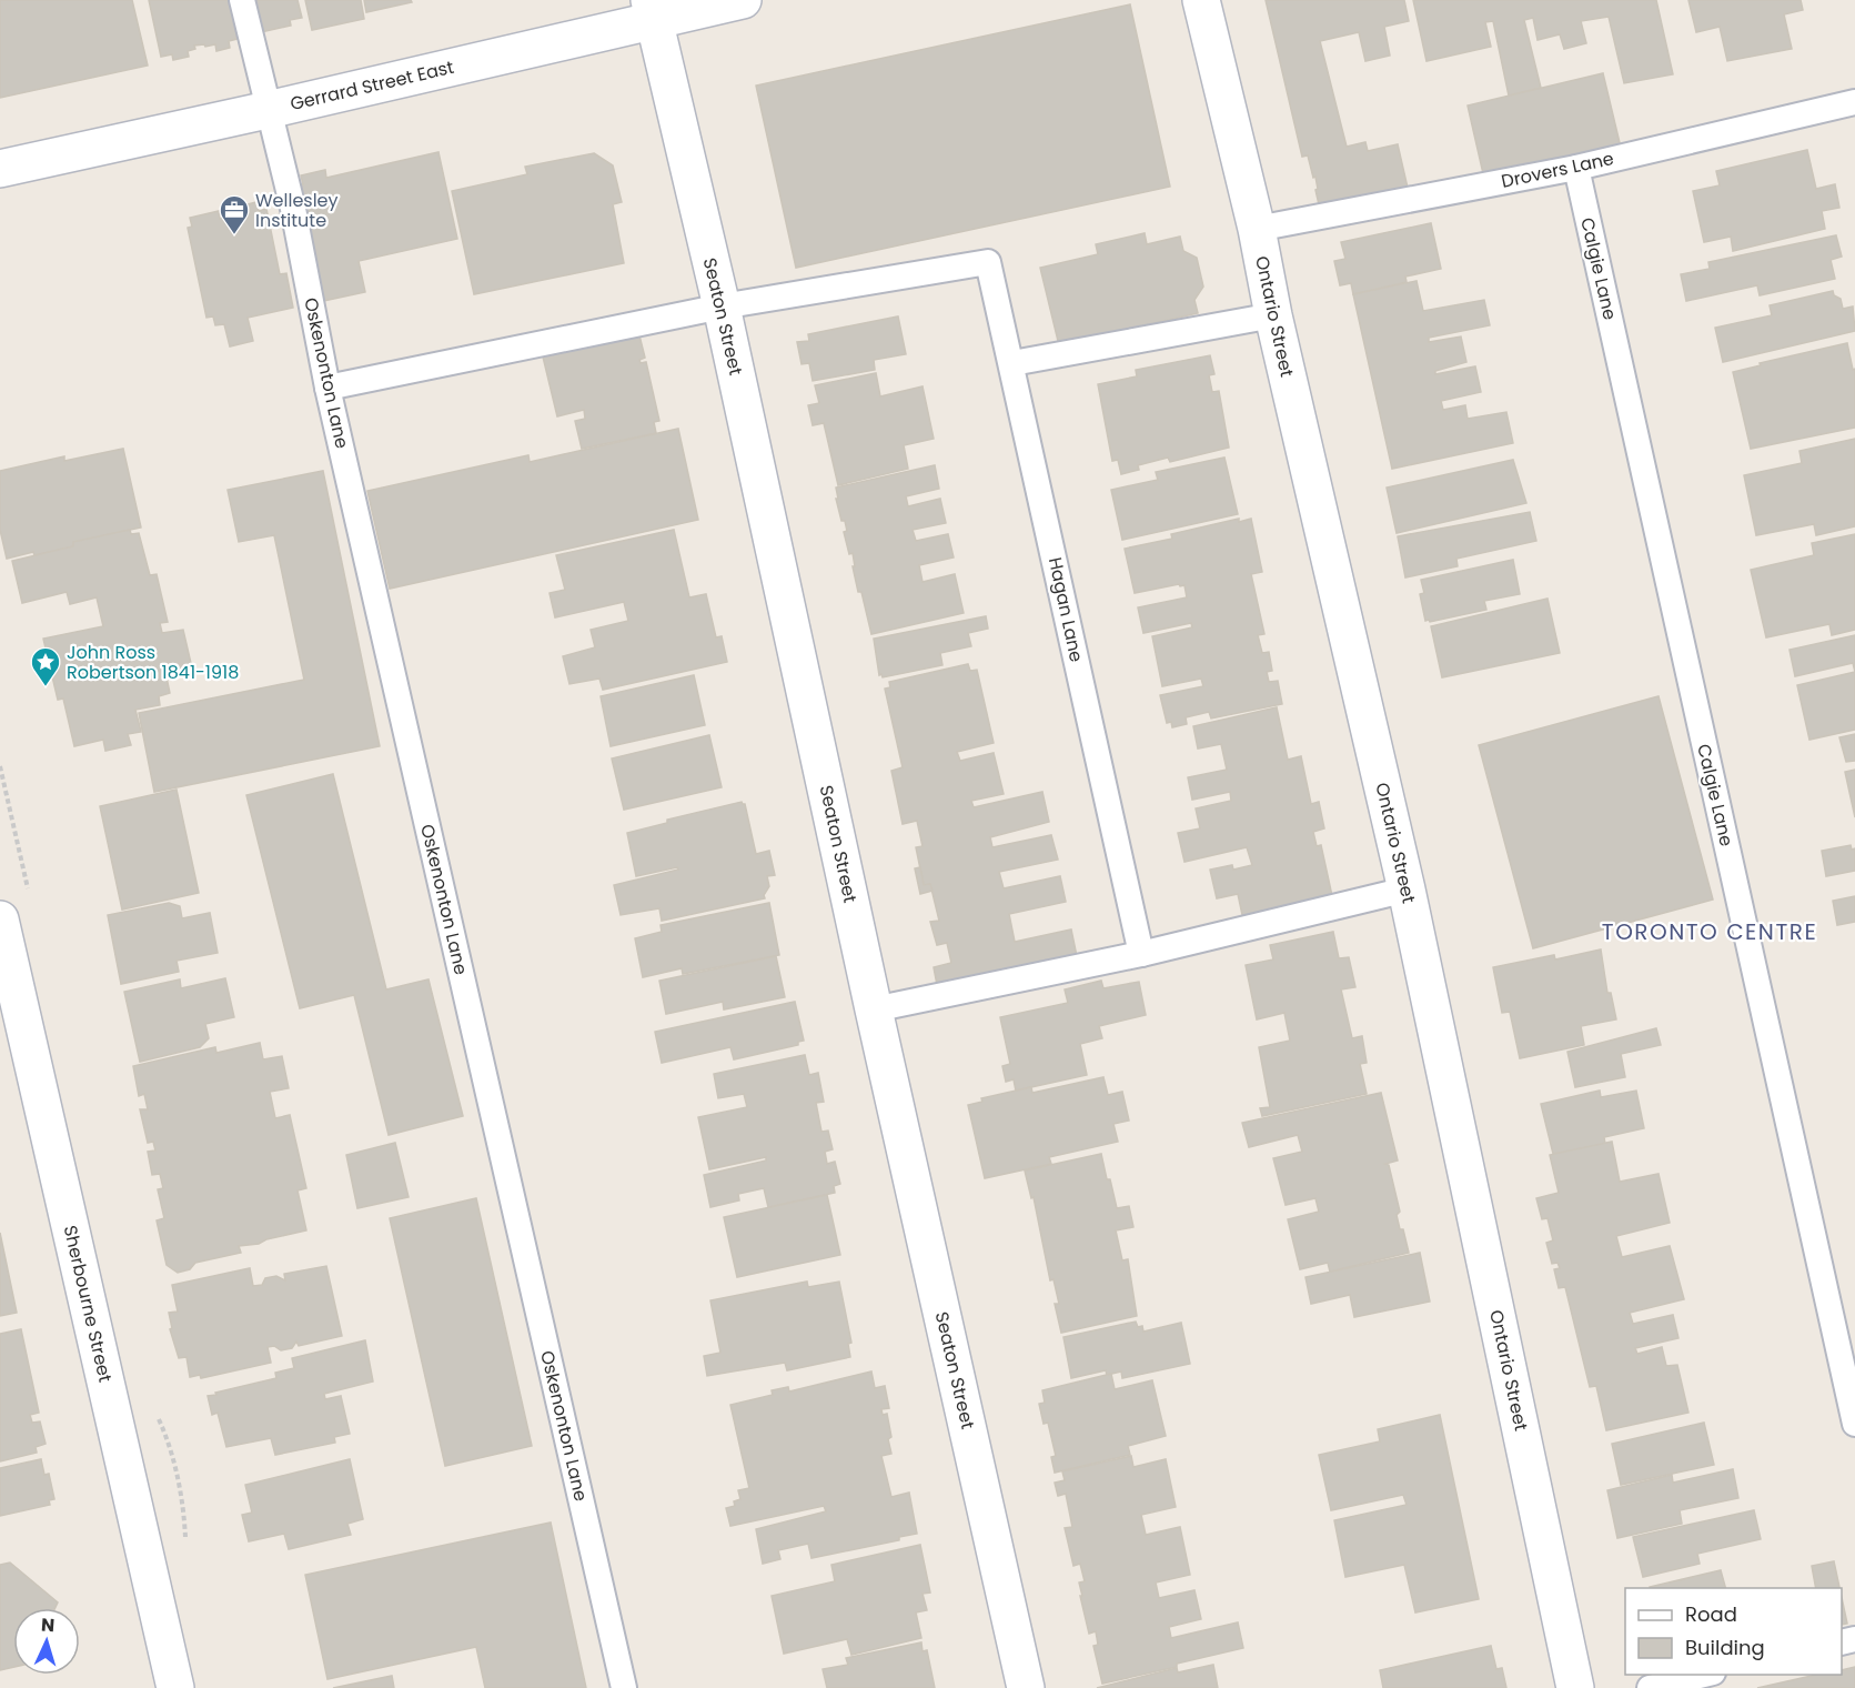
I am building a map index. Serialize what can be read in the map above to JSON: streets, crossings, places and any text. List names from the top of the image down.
{
  "streets": {
    "street": [
      "Gerrard Street East",
      "Seaton Street",
      "Ontario Street",
      "Sherbourne Street"
    ],
    "lane": [
      "Drovers Lane",
      "Calgie Lane",
      "Oskenonton Lane",
      "Hagan Lane"
    ]
  },
  "crossings": [
    ["Gerrard Street East", "Seaton Street"],
    ["Gerrard Street East", "Oskenonton Lane"],
    ["Drovers Lane", "Calgie Lane"],
    ["Drovers Lane", "Ontario Street"],
    ["Seaton Street", "Hagan Lane"]
  ],
  "districts": ["TORONTO CENTRE"],
  "places": {
    "office": ["Wellesley Institute"],
    "place": ["John Ross Robertson 1841-1918"]
  },
  "legend": ["Road", "Building"],
  "north": "top"
}
